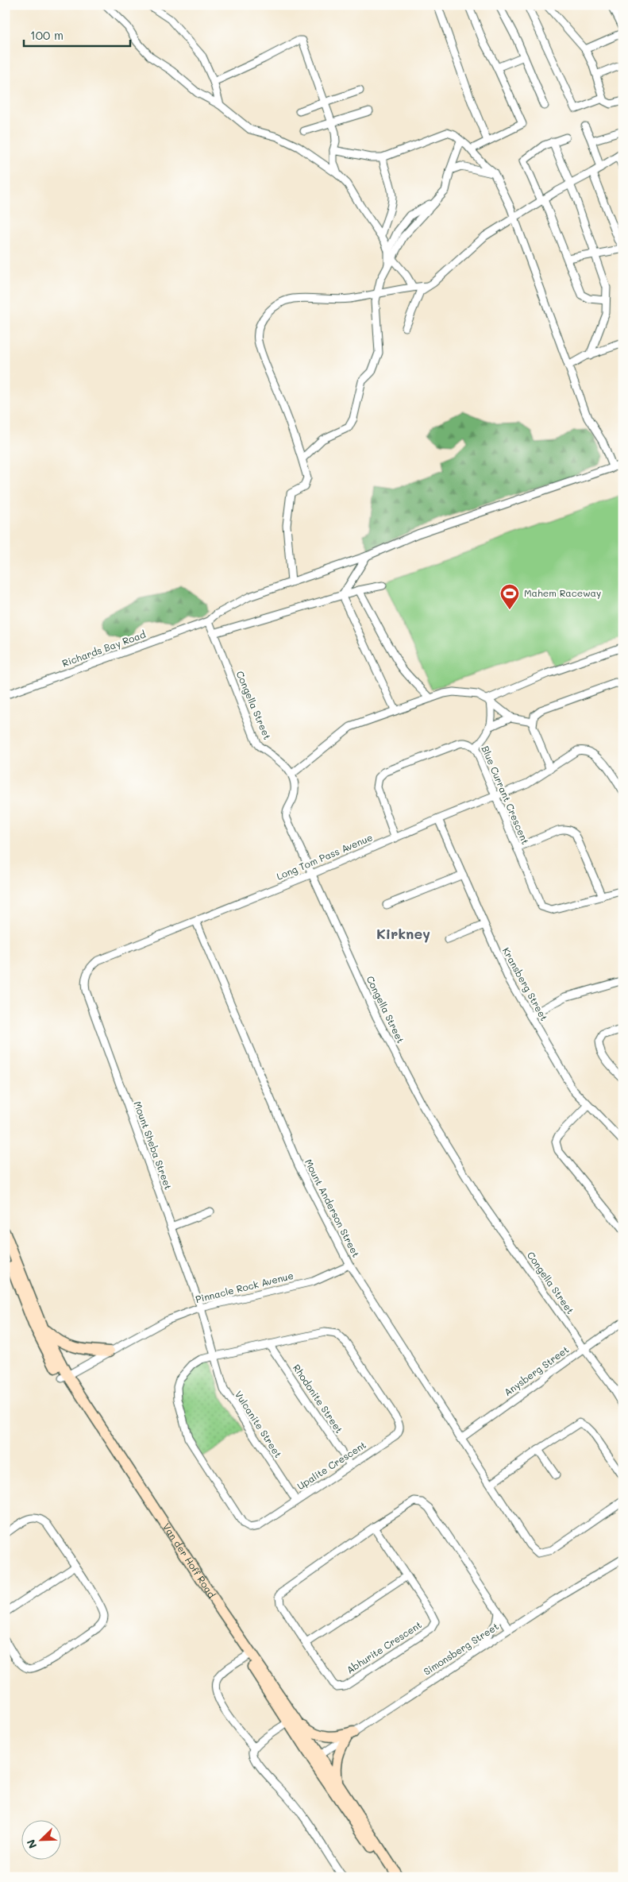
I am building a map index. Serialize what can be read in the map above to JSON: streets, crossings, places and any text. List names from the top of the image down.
{
  "streets": {
    "main road": ["Van der Hoff Road"],
    "street": [
      "Richards Bay Road",
      "Congella Street",
      "Blue Currant Crescent",
      "Long Tom Pass Avenue",
      "Kransberg Street",
      "Mount Sheba Street",
      "Mount Anderson Street",
      "Pinnacle Rock Avenue",
      "Anysberg Street",
      "Rhodonite Street",
      "Vulcanite Street",
      "Upalite Crescent",
      "Abhurite Crescent",
      "Simonsberg Street"
    ]
  },
  "crossings": [
    ["Richards Bay Road", "Congella Street"],
    ["Congella Street", "Long Tom Pass Avenue"],
    ["Congella Street", "Anysberg Street"],
    ["Blue Currant Crescent", "Long Tom Pass Avenue"],
    ["Long Tom Pass Avenue", "Kransberg Street"],
    ["Long Tom Pass Avenue", "Mount Sheba Street"],
    ["Long Tom Pass Avenue", "Mount Anderson Street"],
    ["Mount Sheba Street", "Pinnacle Rock Avenue"],
    ["Mount Sheba Street", "Vulcanite Street"],
    ["Mount Anderson Street", "Pinnacle Rock Avenue"],
    ["Mount Anderson Street", "Anysberg Street"],
    ["Pinnacle Rock Avenue", "Vulcanite Street"],
    ["Pinnacle Rock Avenue", "Van der Hoff Road"],
    ["Rhodonite Street", "Upalite Crescent"],
    ["Vulcanite Street", "Upalite Crescent"],
    ["Van der Hoff Road", "Simonsberg Street"],
    ["Abhurite Crescent", "Simonsberg Street"]
  ],
  "districts": ["Kirkney"],
  "places": {
    "sports": ["Mahem Raceway"]
  },
  "scale_bar": "100 m",
  "north": "bottom left"
}
